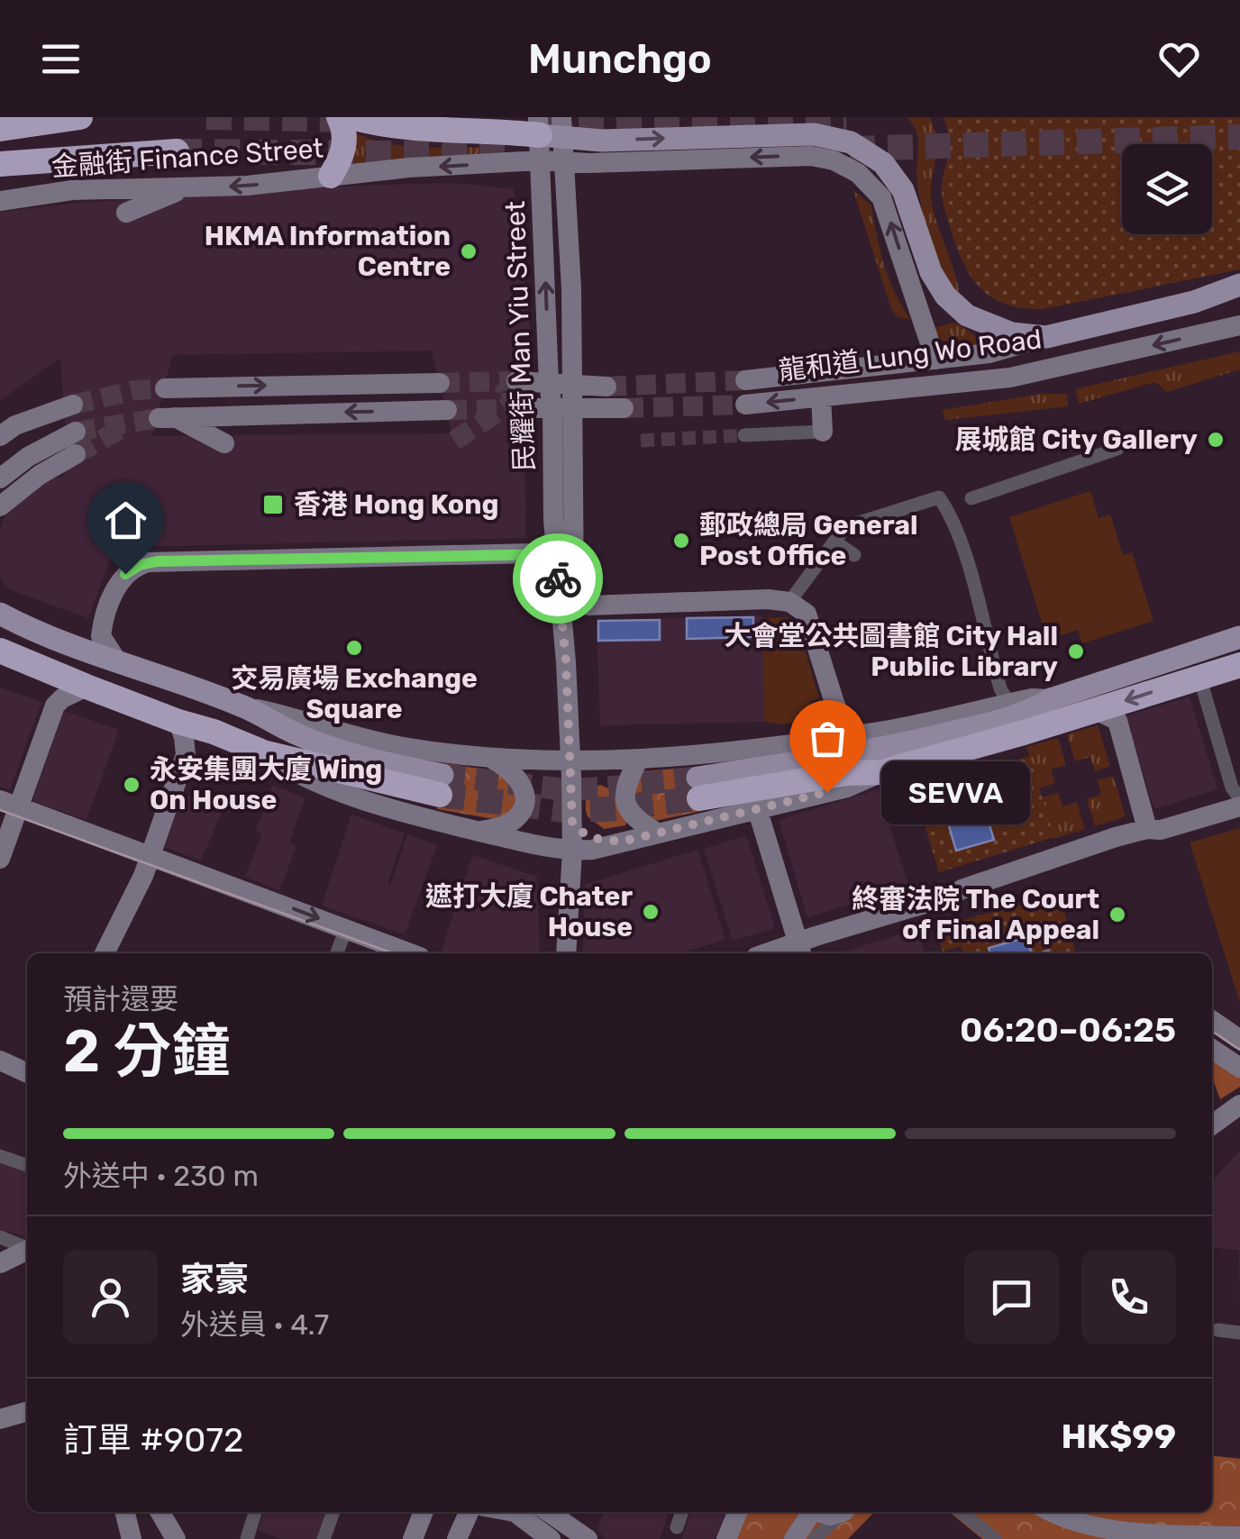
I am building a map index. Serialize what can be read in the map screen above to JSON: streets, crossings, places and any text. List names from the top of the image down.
{
  "streets": {
    "main road": ["金融街 Finance Street", "民耀街 Man Yiu Street", "龍和道 Lung Wo Road"]
  },
  "crossings": [
    ["金融街 Finance Street", "民耀街 Man Yiu Street"],
    ["金融街 Finance Street", "龍和道 Lung Wo Road"]
  ],
  "one_way": ["金融街 Finance Street"],
  "places": {
    "other": [
      "HKMA Information Centre",
      "展城館 City Gallery",
      "郵政總局 General Post Office",
      "交易廣場 Exchange Square",
      "大會堂公共圖書館 City Hall Public Library",
      "永安集團大廈 Wing On House",
      "SEVVA",
      "遮打大廈 Chater House",
      "終審法院 The Court of Final Appeal"
    ],
    "transit": ["香港 Hong Kong"]
  },
  "page": {
    "header": "Munchgo",
    "bubble": "SEVVA",
    "heading": ["2 分鐘", "預計還要", "06:20–06:25"],
    "panel": [
      "家豪",
      "外送員 · 4.7",
      "訂單 #9072",
      "HK$99"
    ],
    "bar": "外送中 · 230 m"
  }
}
